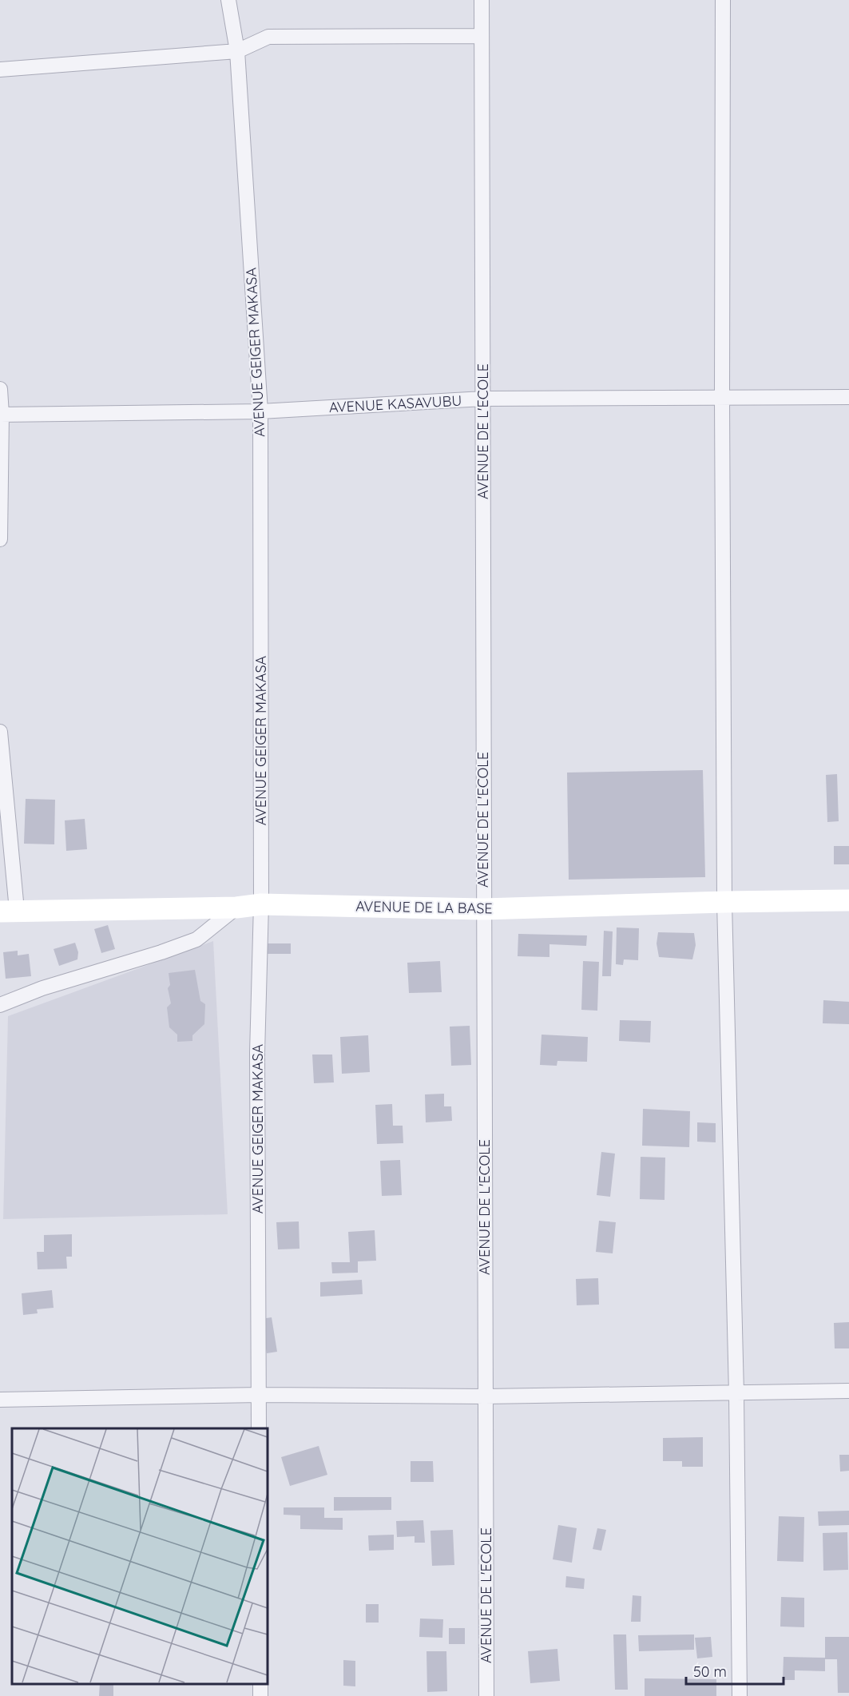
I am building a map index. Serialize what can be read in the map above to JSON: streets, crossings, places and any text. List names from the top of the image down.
{
  "streets": {
    "main road": ["AVENUE DE LA BASE"],
    "street": ["AVENUE GEIGER MAKASA", "AVENUE KASAVUBU", "AVENUE DE L'ECOLE"]
  },
  "crossings": [
    ["AVENUE GEIGER MAKASA", "AVENUE KASAVUBU"],
    ["AVENUE GEIGER MAKASA", "AVENUE DE LA BASE"],
    ["AVENUE KASAVUBU", "AVENUE DE L'ECOLE"],
    ["AVENUE DE L'ECOLE", "AVENUE DE LA BASE"]
  ],
  "scale_bar": "50 m"
}
